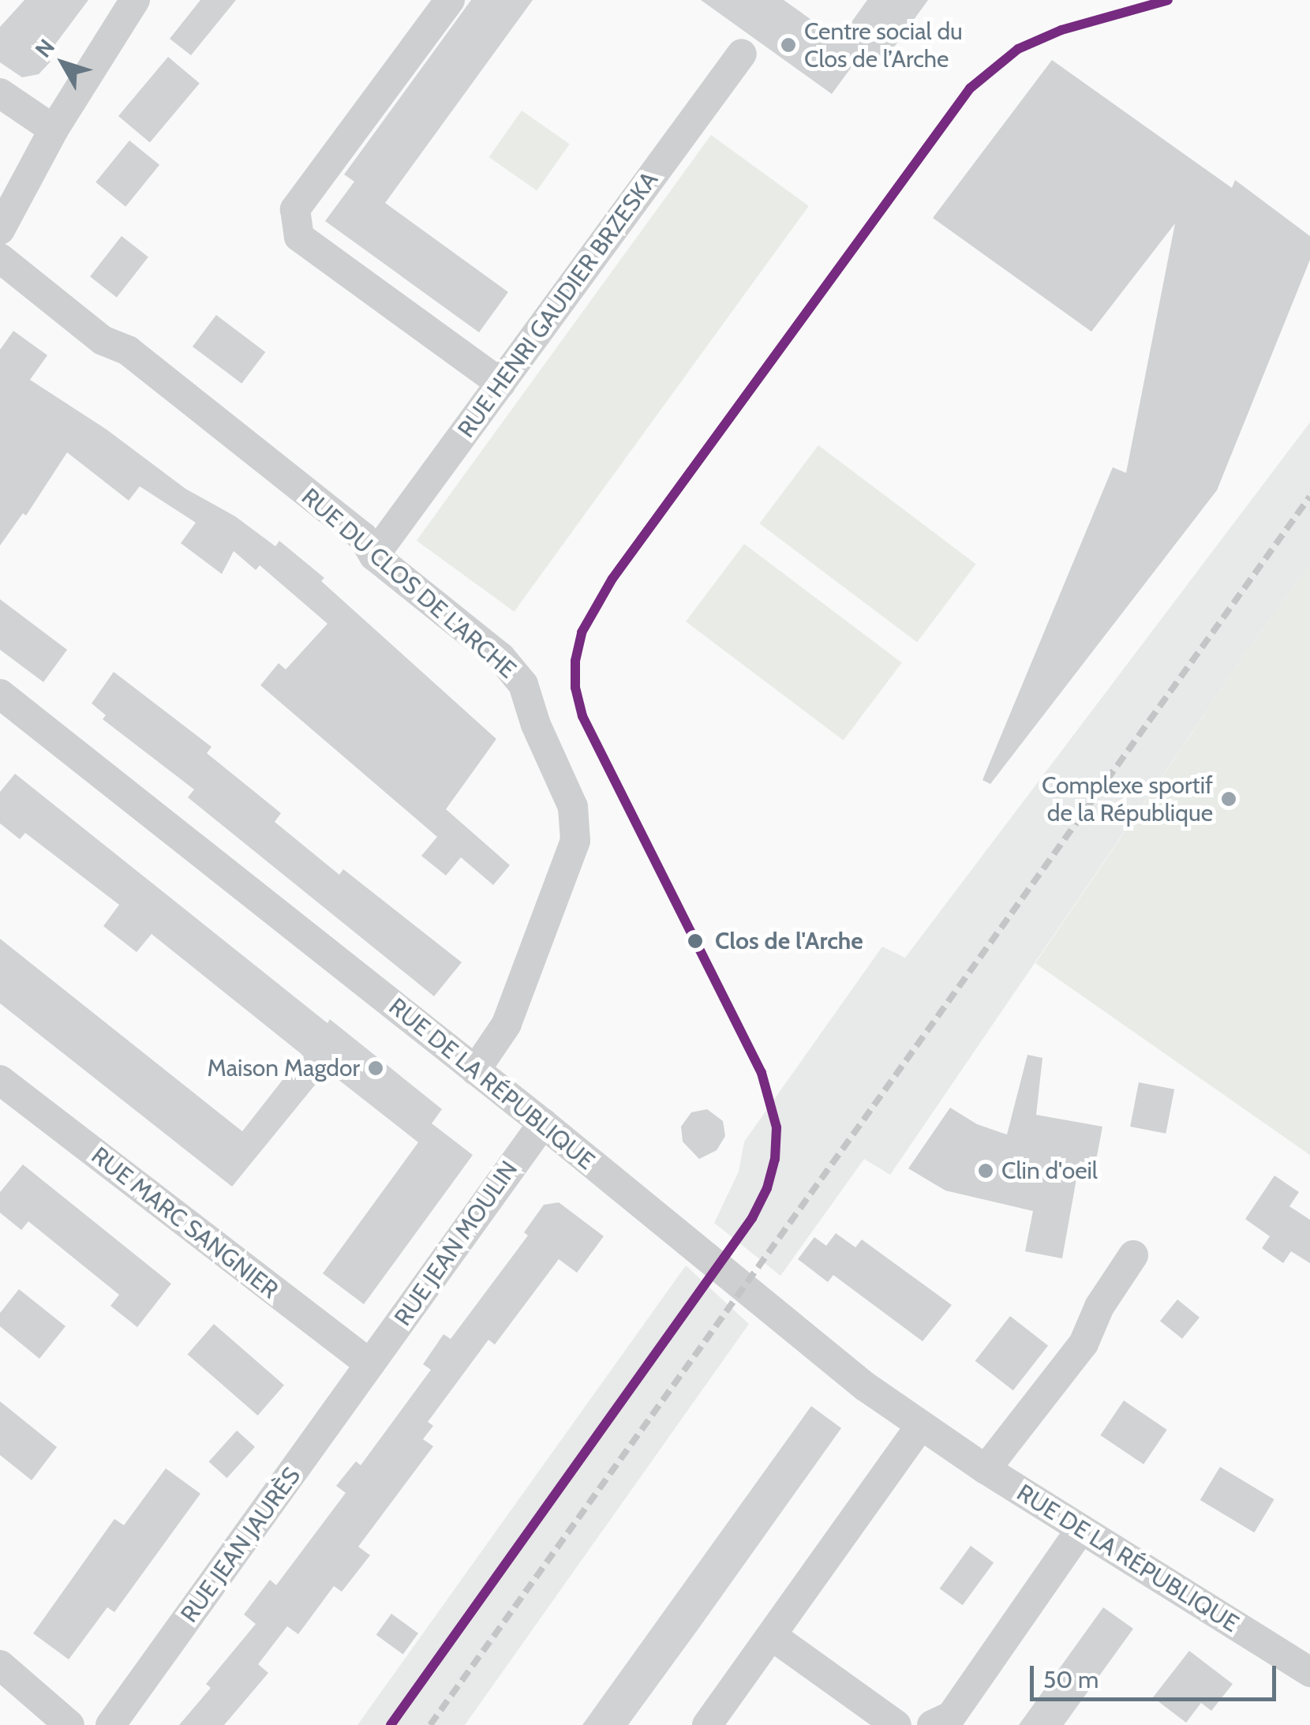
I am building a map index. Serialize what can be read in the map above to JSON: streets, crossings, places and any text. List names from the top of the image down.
{
  "streets": {
    "street": [
      "RUE HENRI GAUDIER BRZESKA",
      "RUE DU CLOS DE L'ARCHE",
      "RUE DE LA RÉPUBLIQUE",
      "RUE MARC SANGNIER",
      "RUE JEAN MOULIN",
      "RUE JEAN JAURÈS"
    ]
  },
  "crossings": [
    ["RUE HENRI GAUDIER BRZESKA", "RUE DU CLOS DE L'ARCHE"],
    ["RUE DU CLOS DE L'ARCHE", "RUE DE LA RÉPUBLIQUE"],
    ["RUE DE LA RÉPUBLIQUE", "RUE JEAN MOULIN"],
    ["RUE MARC SANGNIER", "RUE JEAN MOULIN"],
    ["RUE MARC SANGNIER", "RUE JEAN JAURÈS"],
    ["RUE JEAN MOULIN", "RUE JEAN JAURÈS"]
  ],
  "places": [
    "Centre social du Clos de l’Arche",
    "Complexe sportif de la République",
    "Clos de l'Arche",
    "Maison Magdor",
    "Clin d'oeil"
  ],
  "scale_bar": "50 m",
  "north": "top left"
}
